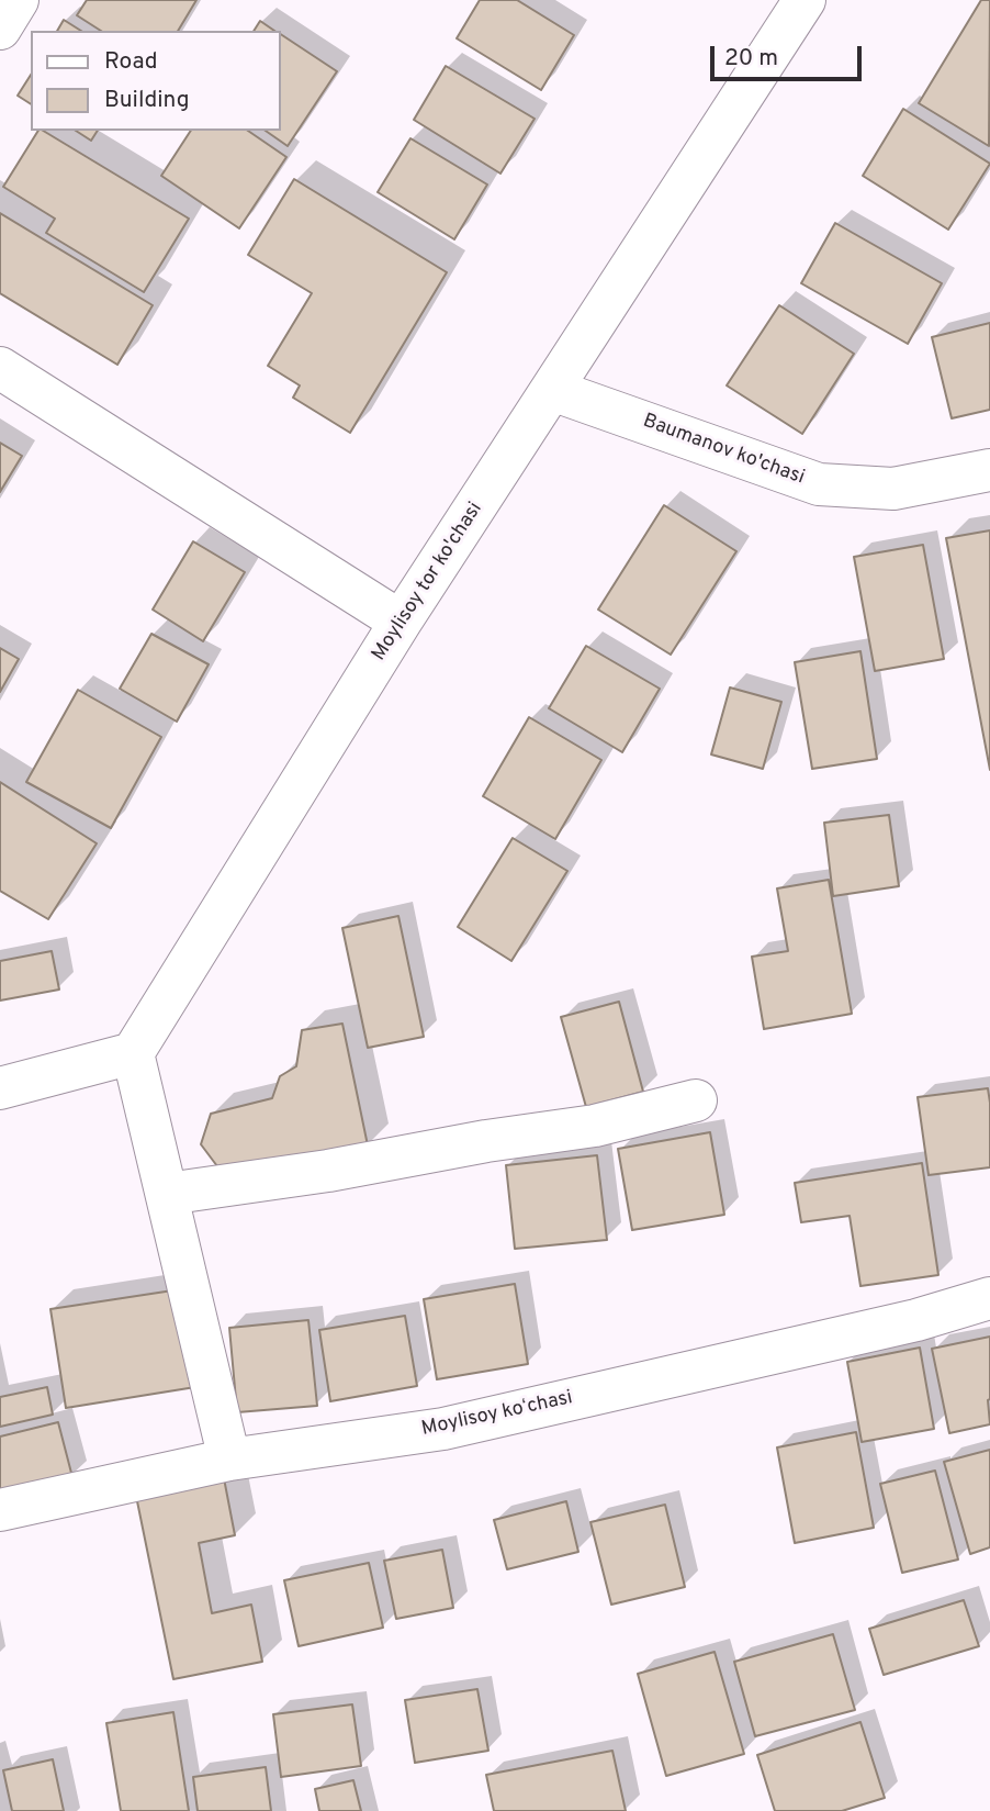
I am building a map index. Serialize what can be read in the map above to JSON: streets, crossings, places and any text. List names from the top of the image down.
{
  "streets": {
    "street": ["Baumanov ko'chasi", "Moylisoy tor ko'chasi", "Moylisoy koʻchasi"]
  },
  "crossings": [
    ["Baumanov ko'chasi", "Moylisoy tor ko'chasi"]
  ],
  "legend": ["Road", "Building"],
  "scale_bar": "20 m"
}
